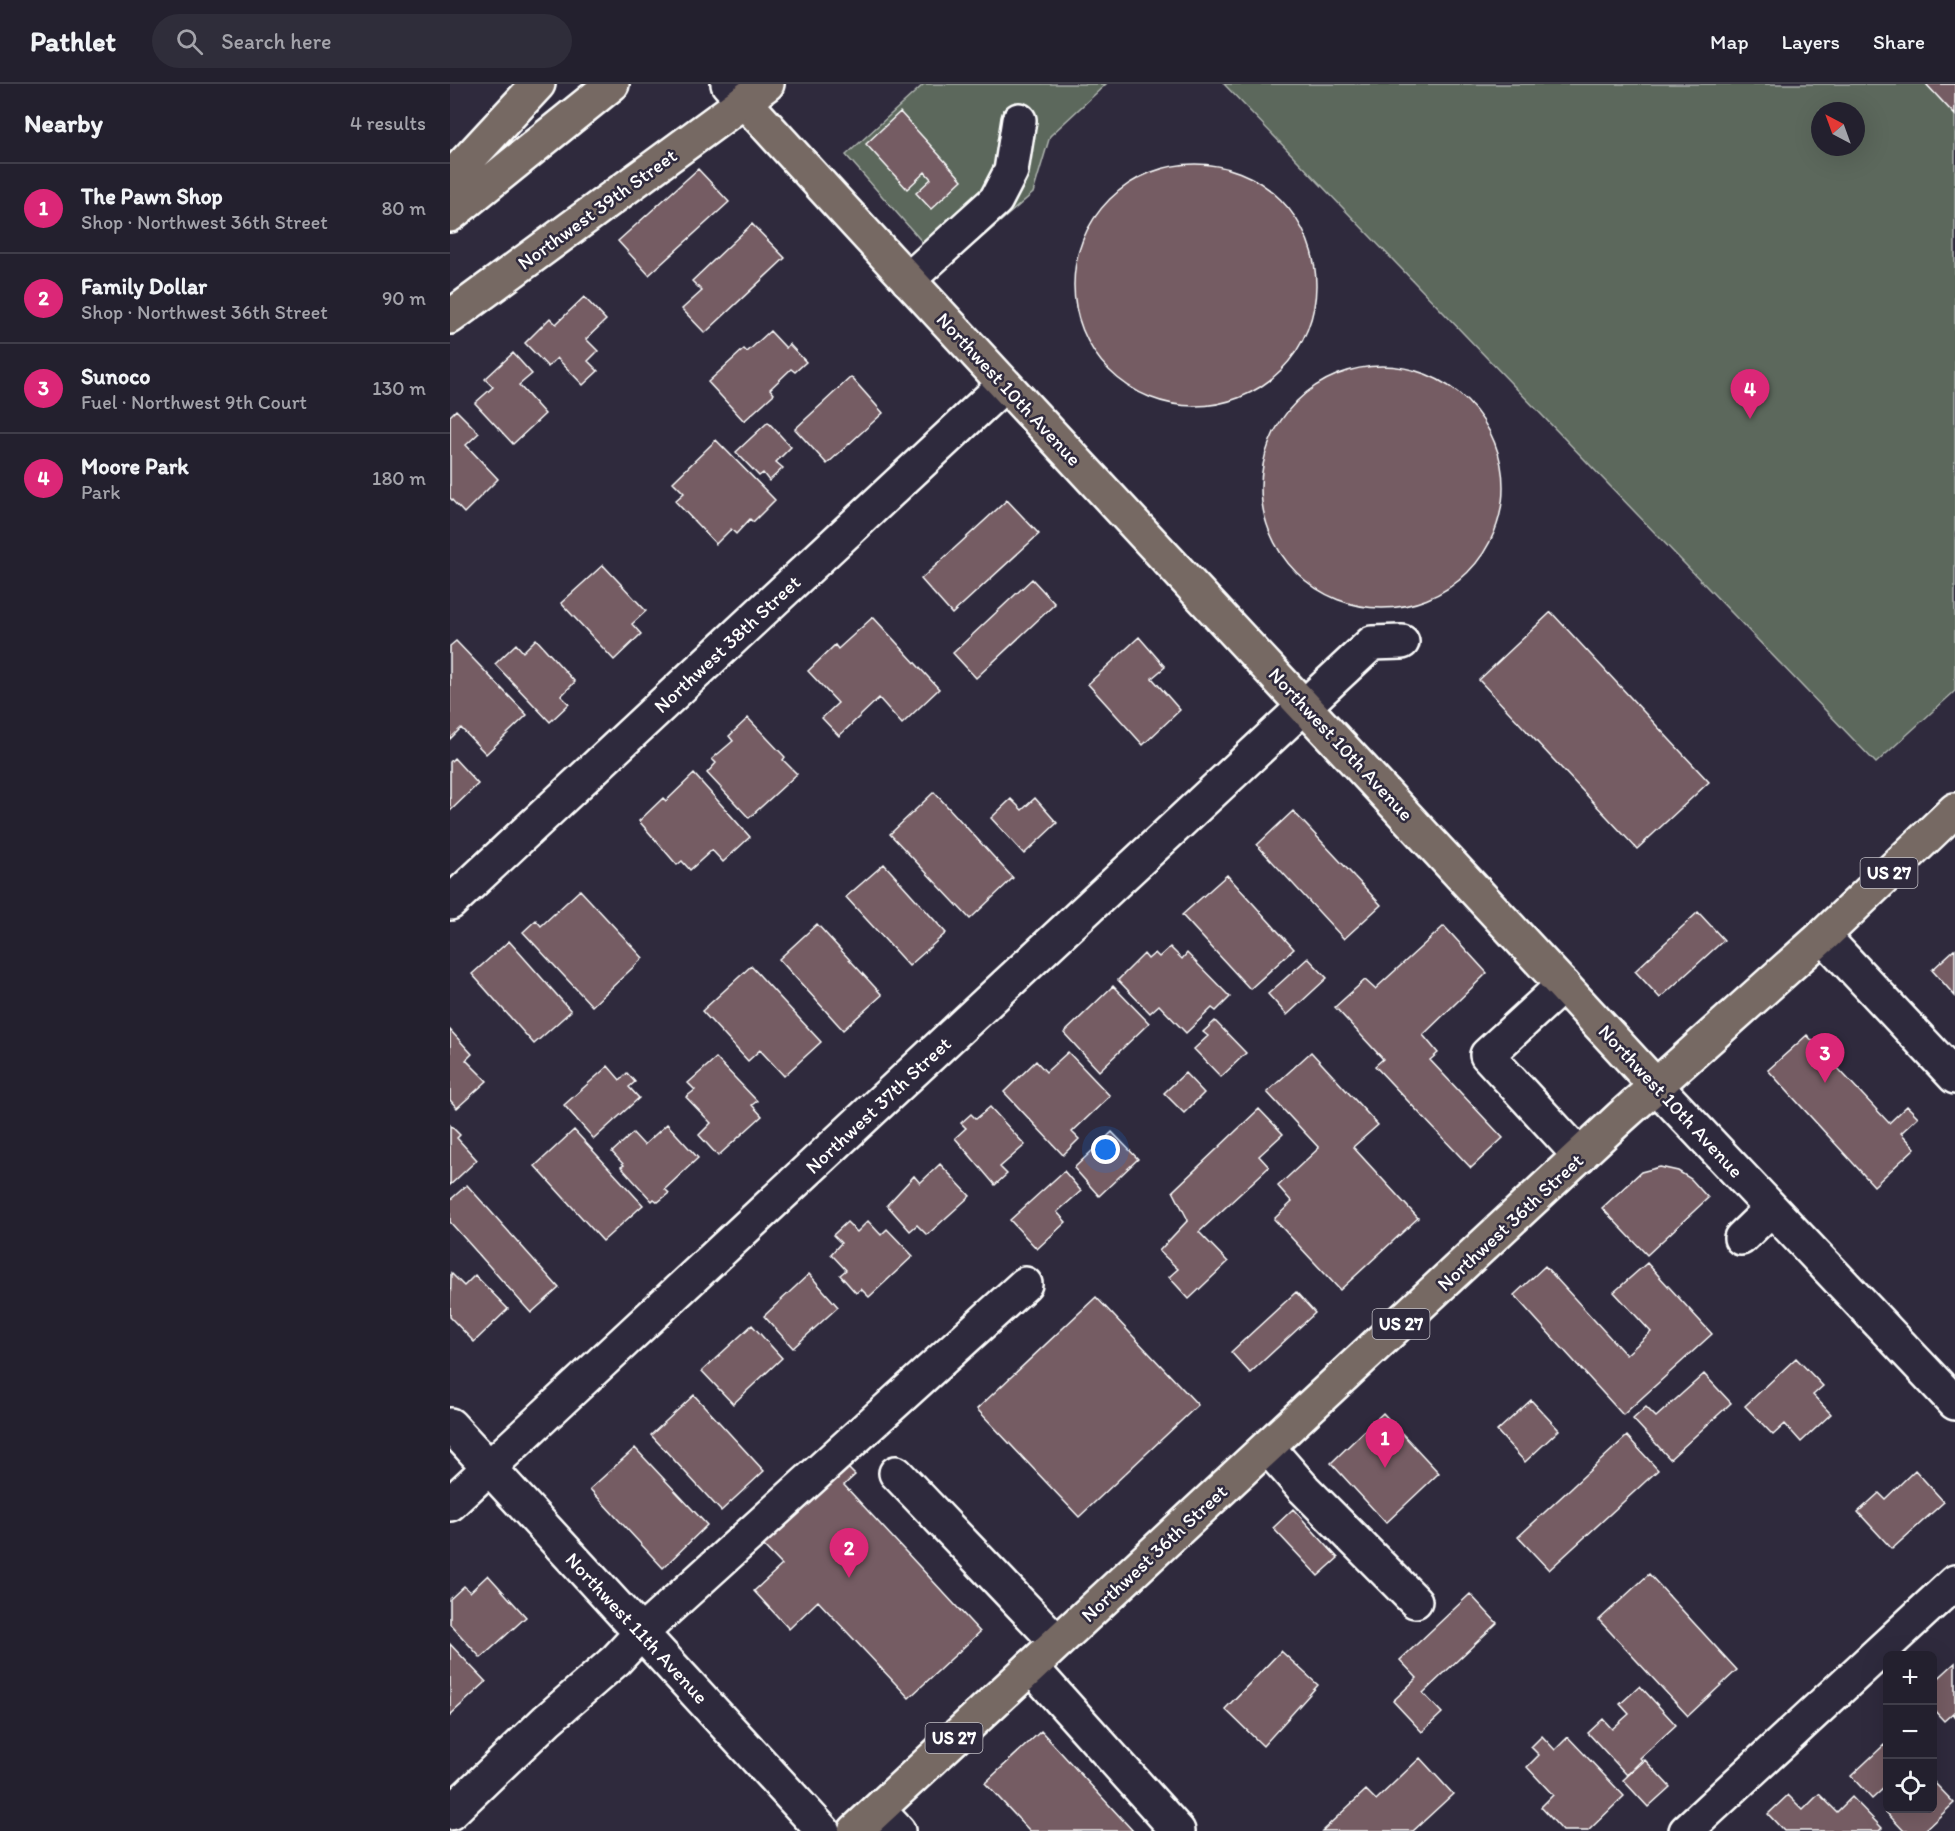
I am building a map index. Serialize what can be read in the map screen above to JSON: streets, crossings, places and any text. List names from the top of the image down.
{
  "streets": {
    "main road": [
      "Northwest 39th Street",
      "Northwest 10th Avenue",
      "US 27",
      "Northwest 36th Street"
    ],
    "street": ["Northwest 38th Street", "Northwest 37th Street", "Northwest 11th Avenue"]
  },
  "crossings": [
    ["Northwest 39th Street", "Northwest 10th Avenue"],
    ["Northwest 10th Avenue", "Northwest 38th Street"],
    ["Northwest 10th Avenue", "Northwest 37th Street"],
    ["Northwest 10th Avenue", "Northwest 36th Street"],
    ["Northwest 37th Street", "Northwest 11th Avenue"]
  ],
  "north": "top left",
  "page": {
    "header": "Pathlet",
    "search": "Search here",
    "nav": ["Map", "Layers", "Share"],
    "heading": ["Nearby", "4 results"],
    "list": [
      {
        "mark": "1",
        "name": "The Pawn Shop",
        "note": "Shop · Northwest 36th Street",
        "value": "80 m"
      },
      {
        "mark": "2",
        "name": "Family Dollar",
        "note": "Shop · Northwest 36th Street",
        "value": "90 m"
      },
      {
        "mark": "3",
        "name": "Sunoco",
        "note": "Fuel · Northwest 9th Court",
        "value": "130 m"
      },
      {
        "mark": "4",
        "name": "Moore Park",
        "note": "Park",
        "value": "180 m"
      }
    ],
    "pins": [
      "4",
      "3",
      "1",
      "2"
    ],
    "map_buttons": ["+", "−"]
  }
}
